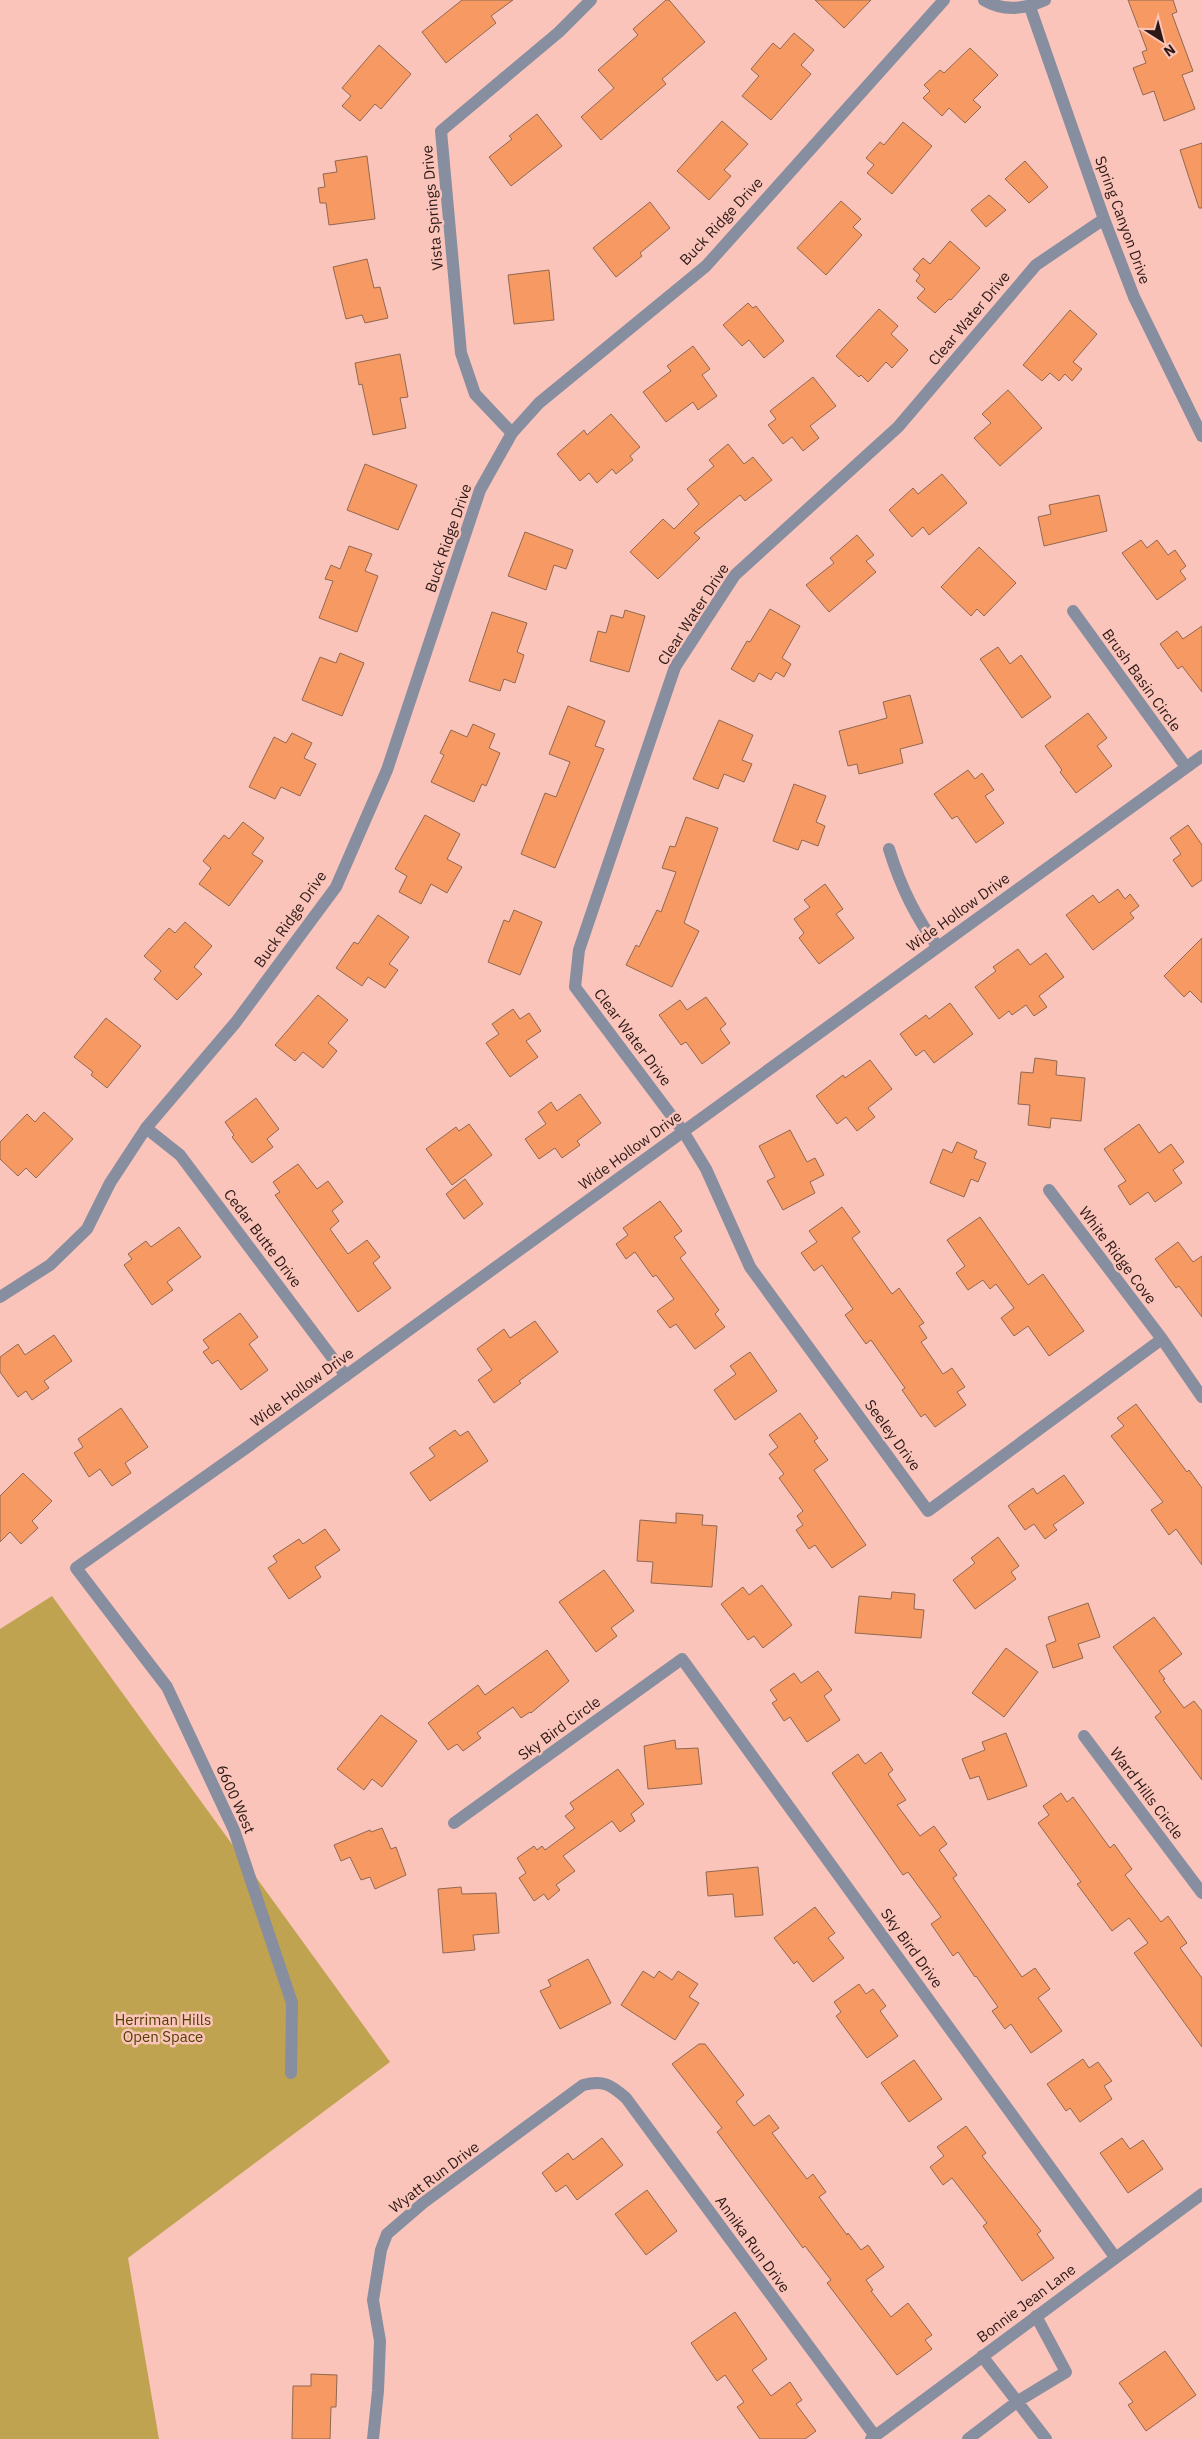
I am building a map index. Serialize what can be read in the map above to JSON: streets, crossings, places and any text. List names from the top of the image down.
{
  "streets": {
    "street": [
      "Vista Springs Drive",
      "Spring Canyon Drive",
      "Buck Ridge Drive",
      "Clear Water Drive",
      "Brush Basin Circle",
      "Wide Hollow Drive",
      "Cedar Butte Drive",
      "White Ridge Cove",
      "Seeley Drive",
      "Sky Bird Circle",
      "Ward Hills Circle",
      "6600 West",
      "Sky Bird Drive",
      "Wyatt Run Drive",
      "Annika Run Drive",
      "Bonnie Jean Lane"
    ]
  },
  "crossings": [
    ["Vista Springs Drive", "Buck Ridge Drive"],
    ["Spring Canyon Drive", "Clear Water Drive"],
    ["Buck Ridge Drive", "Cedar Butte Drive"],
    ["Clear Water Drive", "Wide Hollow Drive"],
    ["Clear Water Drive", "Seeley Drive"],
    ["Brush Basin Circle", "Wide Hollow Drive"],
    ["Wide Hollow Drive", "Cedar Butte Drive"],
    ["Wide Hollow Drive", "Seeley Drive"],
    ["Wide Hollow Drive", "6600 West"],
    ["White Ridge Cove", "Seeley Drive"],
    ["Sky Bird Circle", "Sky Bird Drive"],
    ["Sky Bird Drive", "Bonnie Jean Lane"],
    ["Wyatt Run Drive", "Annika Run Drive"],
    ["Annika Run Drive", "Bonnie Jean Lane"]
  ],
  "parks": ["Herriman Hills Open Space"],
  "north": "bottom right"
}
